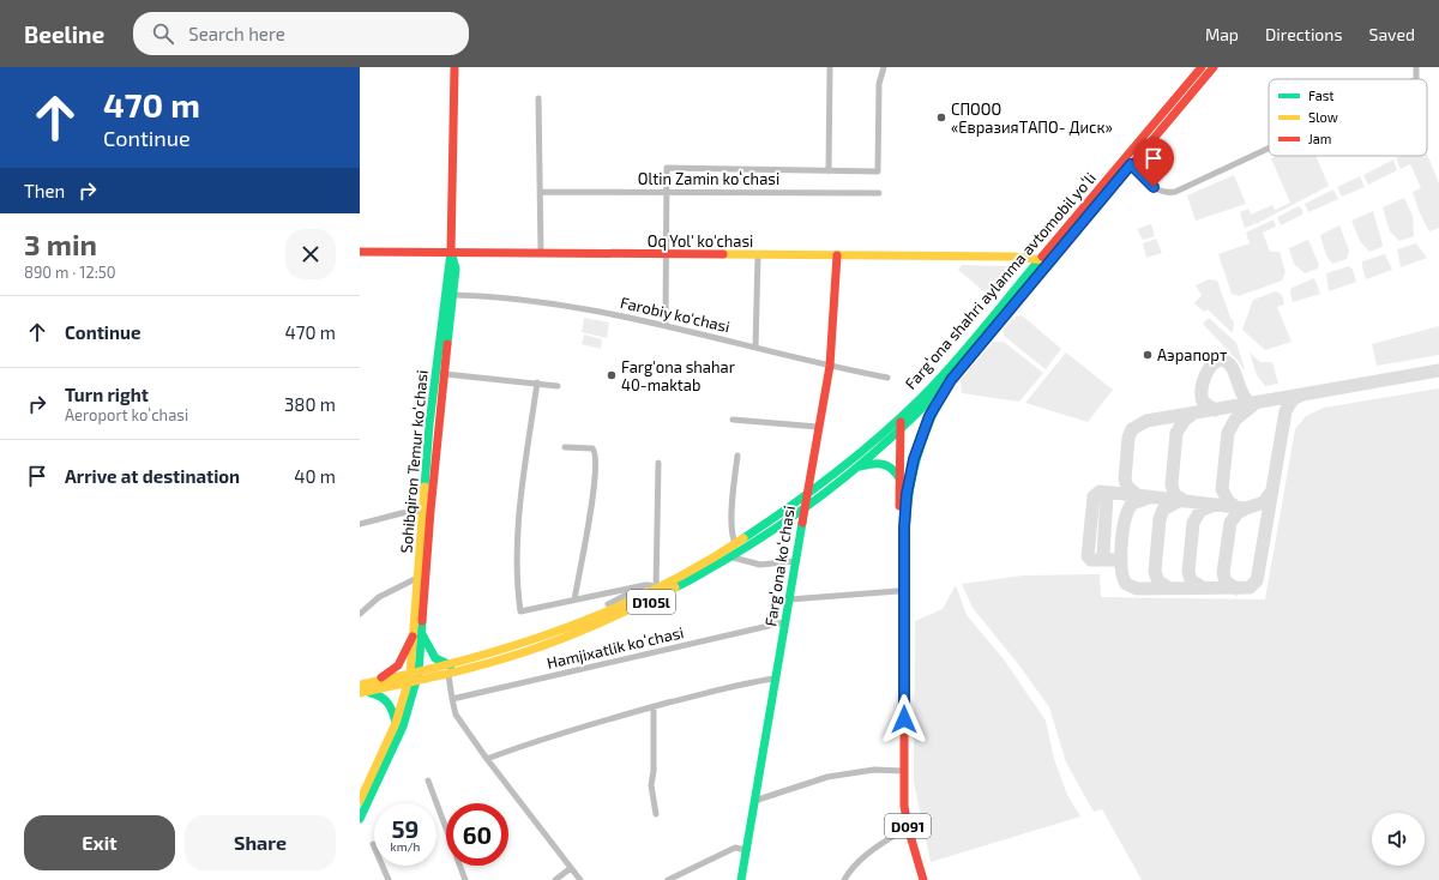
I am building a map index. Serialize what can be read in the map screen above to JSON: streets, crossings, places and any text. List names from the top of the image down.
{
  "streets": {
    "main road": [
      "Oq Yol' ko'chasi",
      "Fargʻona shahri aylanma avtomobil yoʻli",
      "Sohibqiron Temur koʻchasi",
      "Fargʻona koʻchasi",
      "D105l",
      "D091"
    ],
    "street": ["Oltin Zamin koʻchasi", "Farobiy ko'chasi", "Hamjixatlik koʻchasi"]
  },
  "crossings": [
    ["Oq Yol' ko'chasi", "Fargʻona shahri aylanma avtomobil yoʻli"],
    ["Oq Yol' ko'chasi", "Sohibqiron Temur koʻchasi"],
    ["Oq Yol' ko'chasi", "Fargʻona koʻchasi"],
    ["Fargʻona shahri aylanma avtomobil yoʻli", "Sohibqiron Temur koʻchasi"],
    ["Fargʻona shahri aylanma avtomobil yoʻli", "Fargʻona koʻchasi"],
    ["Fargʻona shahri aylanma avtomobil yoʻli", "D091"],
    ["Farobiy ko'chasi", "Sohibqiron Temur koʻchasi"],
    ["Farobiy ko'chasi", "Fargʻona koʻchasi"],
    ["Fargʻona koʻchasi", "Hamjixatlik koʻchasi"]
  ],
  "places": ["СПООО «ЕвразияТАПО- Диск»", "Аэрапорт", "Farg'ona shahar 40-maktab"],
  "legend": ["Fast", "Slow", "Jam"],
  "page": {
    "header": "Beeline",
    "search": "Search here",
    "nav": ["Map", "Directions", "Saved"],
    "turn": ["470 m", "Continue"],
    "then": "Then",
    "heading": ["3 min", "890 m · 12:50"],
    "list": [
      {
        "name": "Continue",
        "value": "470 m"
      },
      {
        "name": "Turn right",
        "note": "Aeroport koʻchasi",
        "value": "380 m"
      },
      {
        "name": "Arrive at destination",
        "value": "40 m"
      }
    ],
    "speed": "59 km/h",
    "limit": "60",
    "buttons": ["Exit", "Share"]
  }
}
